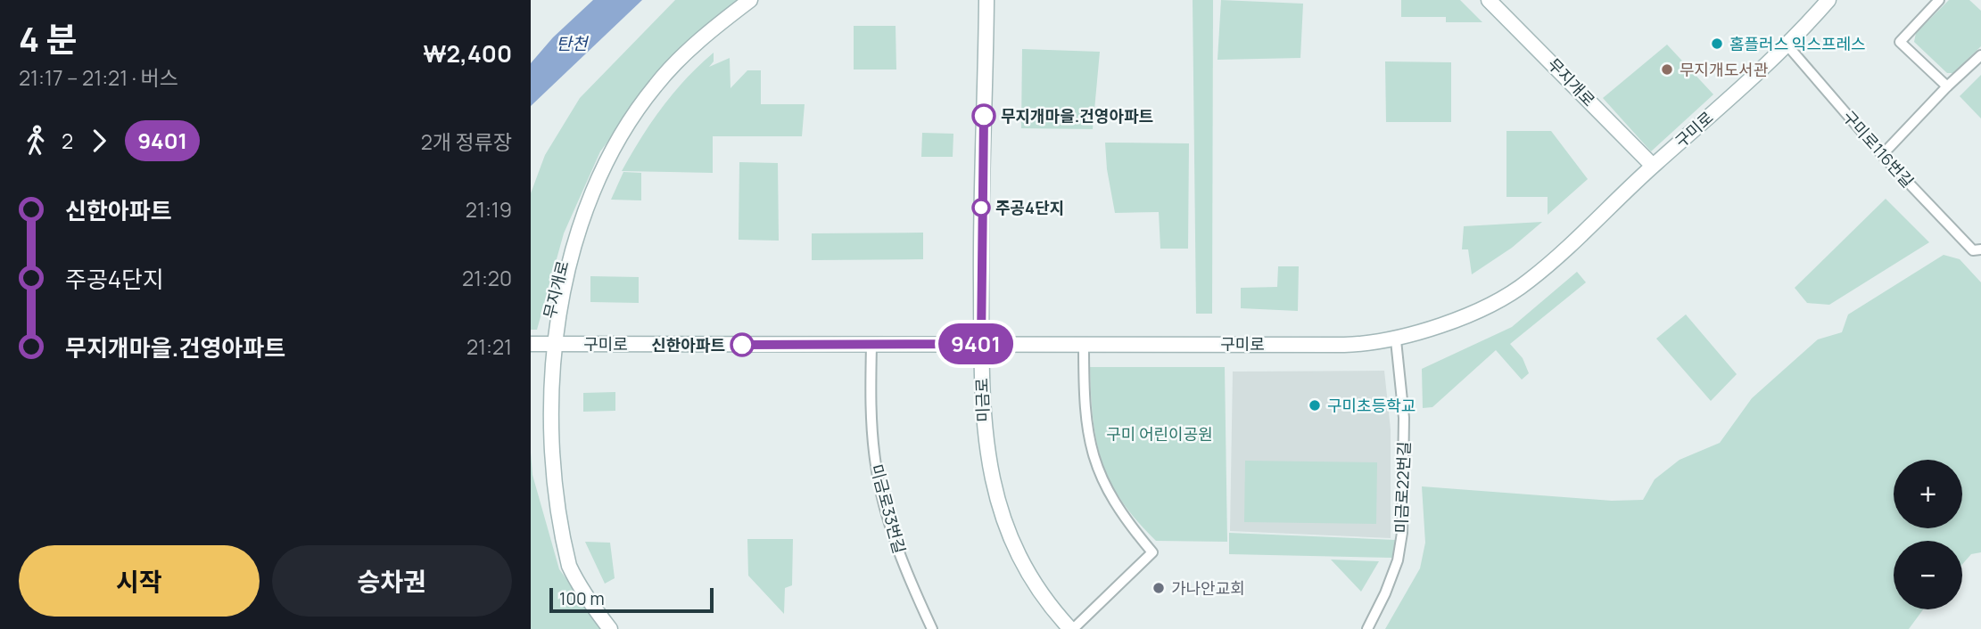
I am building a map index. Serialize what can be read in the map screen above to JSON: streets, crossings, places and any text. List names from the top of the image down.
{
  "streets": {
    "street": [
      "무지개로",
      "구미로",
      "구미로116번길",
      "미금로",
      "미금로22번길",
      "미금로33번길"
    ]
  },
  "crossings": [
    ["무지개로", "구미로"],
    ["구미로", "구미로116번길"],
    ["구미로", "미금로"],
    ["구미로", "미금로22번길"],
    ["구미로", "미금로33번길"]
  ],
  "water": ["탄천"],
  "parks": ["구미 어린이공원"],
  "places": [
    "홈플러스 익스프레스",
    "무지개도서관",
    "무지개마을.건영아파트",
    "주공4단지",
    "신한아파트",
    "구미초등학교",
    "가나안교회"
  ],
  "lines": ["bus line 9401"],
  "scale_bar": "100 m",
  "page": {
    "heading": ["4 분", "21:17 – 21:21 · 버스", "₩2,400"],
    "on_map": "9401",
    "legs": ["2", "9401", "2개 정류장"],
    "list": [
      {
        "name": "신한아파트",
        "value": "21:19"
      },
      {
        "name": "주공4단지",
        "value": "21:20"
      },
      {
        "name": "무지개마을.건영아파트",
        "value": "21:21"
      }
    ],
    "map_buttons": ["+", "−"],
    "buttons": ["시작", "승차권"],
    "scale": "100 m"
  }
}
